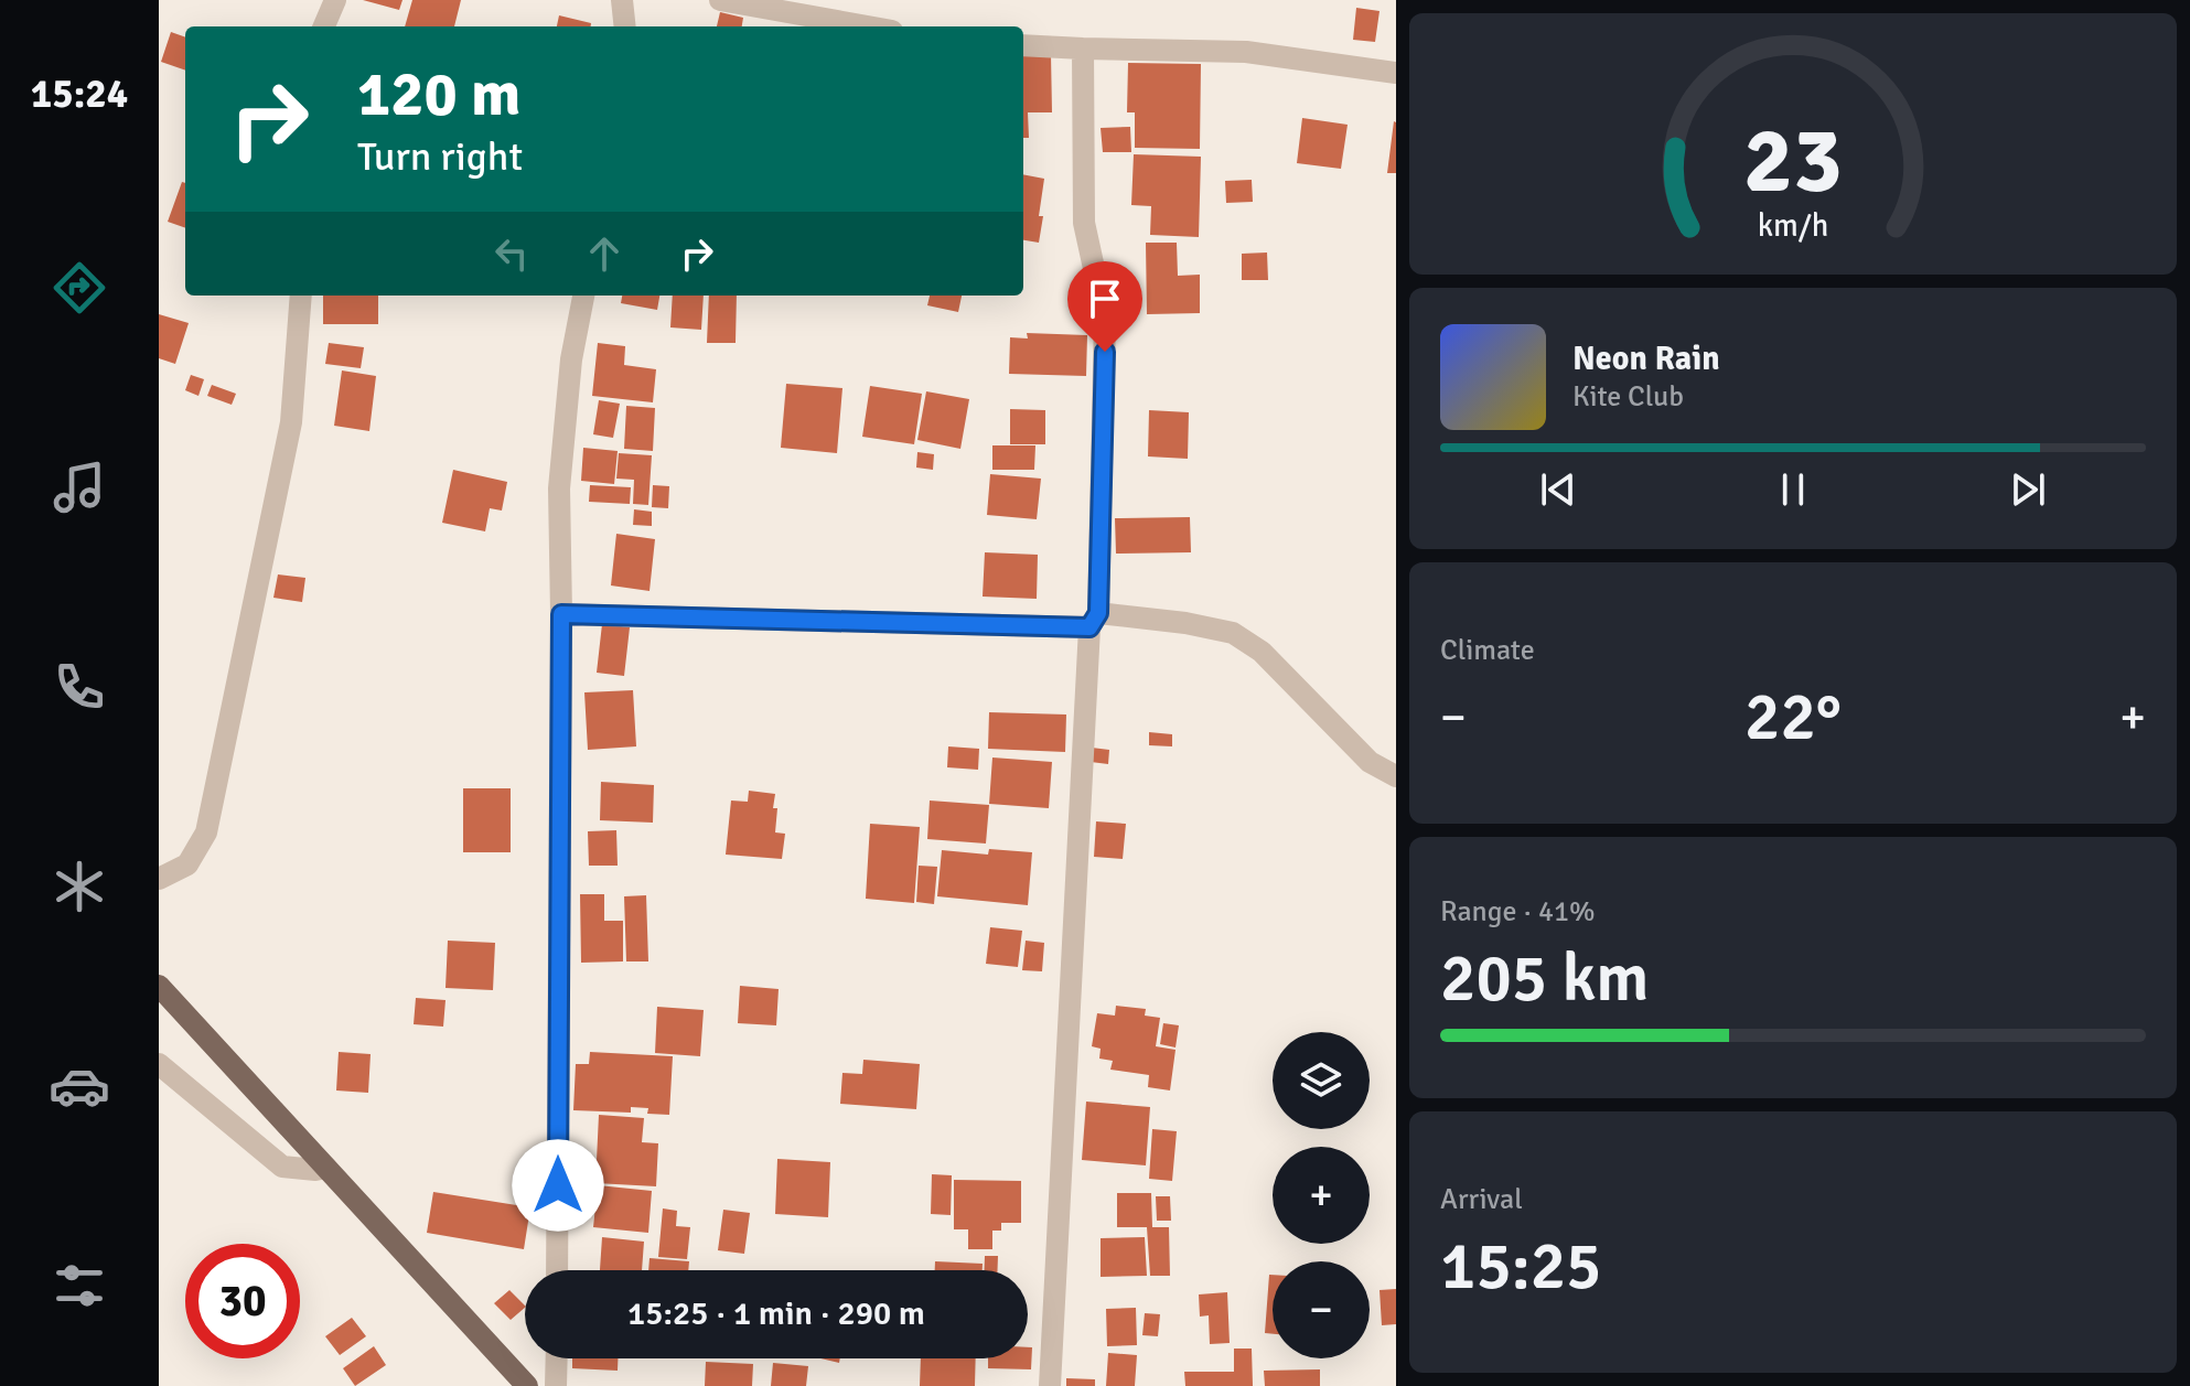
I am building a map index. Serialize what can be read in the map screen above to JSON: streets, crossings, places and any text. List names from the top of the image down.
{
  "page": {
    "tabs": "15:24",
    "turn": ["120 m", "Turn right"],
    "song": ["Neon Rain", "Kite Club"],
    "tile": [
      "Climate",
      ["Range · 41%", "205 km"],
      ["Arrival", "15:25"]
    ],
    "heat": ["−", "22°", "+"],
    "map_buttons": ["+", "−"],
    "limit": "30",
    "trip": "15:25 · 1 min · 290 m",
    "gauge": ["23", "km/h"]
  }
}
